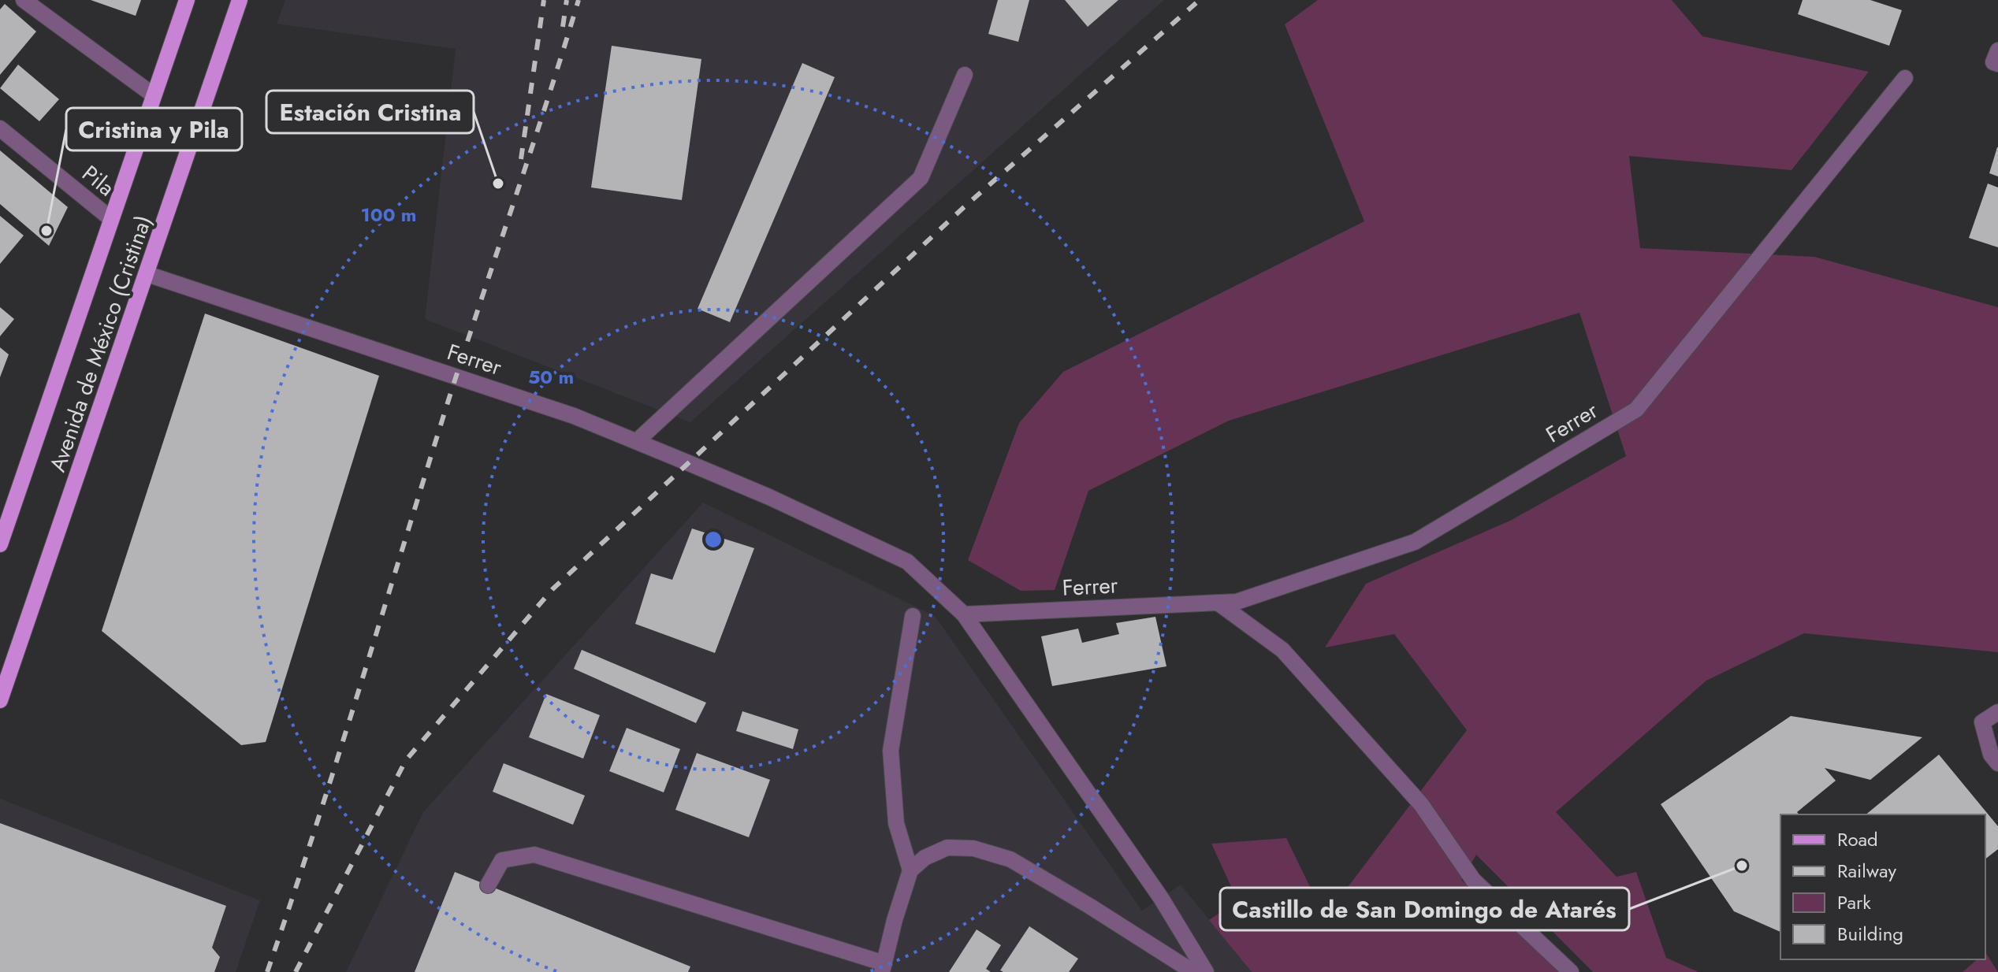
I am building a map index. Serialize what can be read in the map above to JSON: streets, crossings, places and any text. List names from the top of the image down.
{
  "streets": {
    "main road": ["Avenida de México (Cristina)"],
    "street": ["Pila", "Ferrer"]
  },
  "crossings": [
    ["Pila", "Avenida de México (Cristina)"],
    ["Avenida de México (Cristina)", "Ferrer"]
  ],
  "places": ["Estación Cristina", "Cristina y Pila", "Castillo de San Domingo de Atarés"],
  "legend": [
    "Road",
    "Railway",
    "Park",
    "Building"
  ],
  "rings": ["100 m", "50 m"]
}
